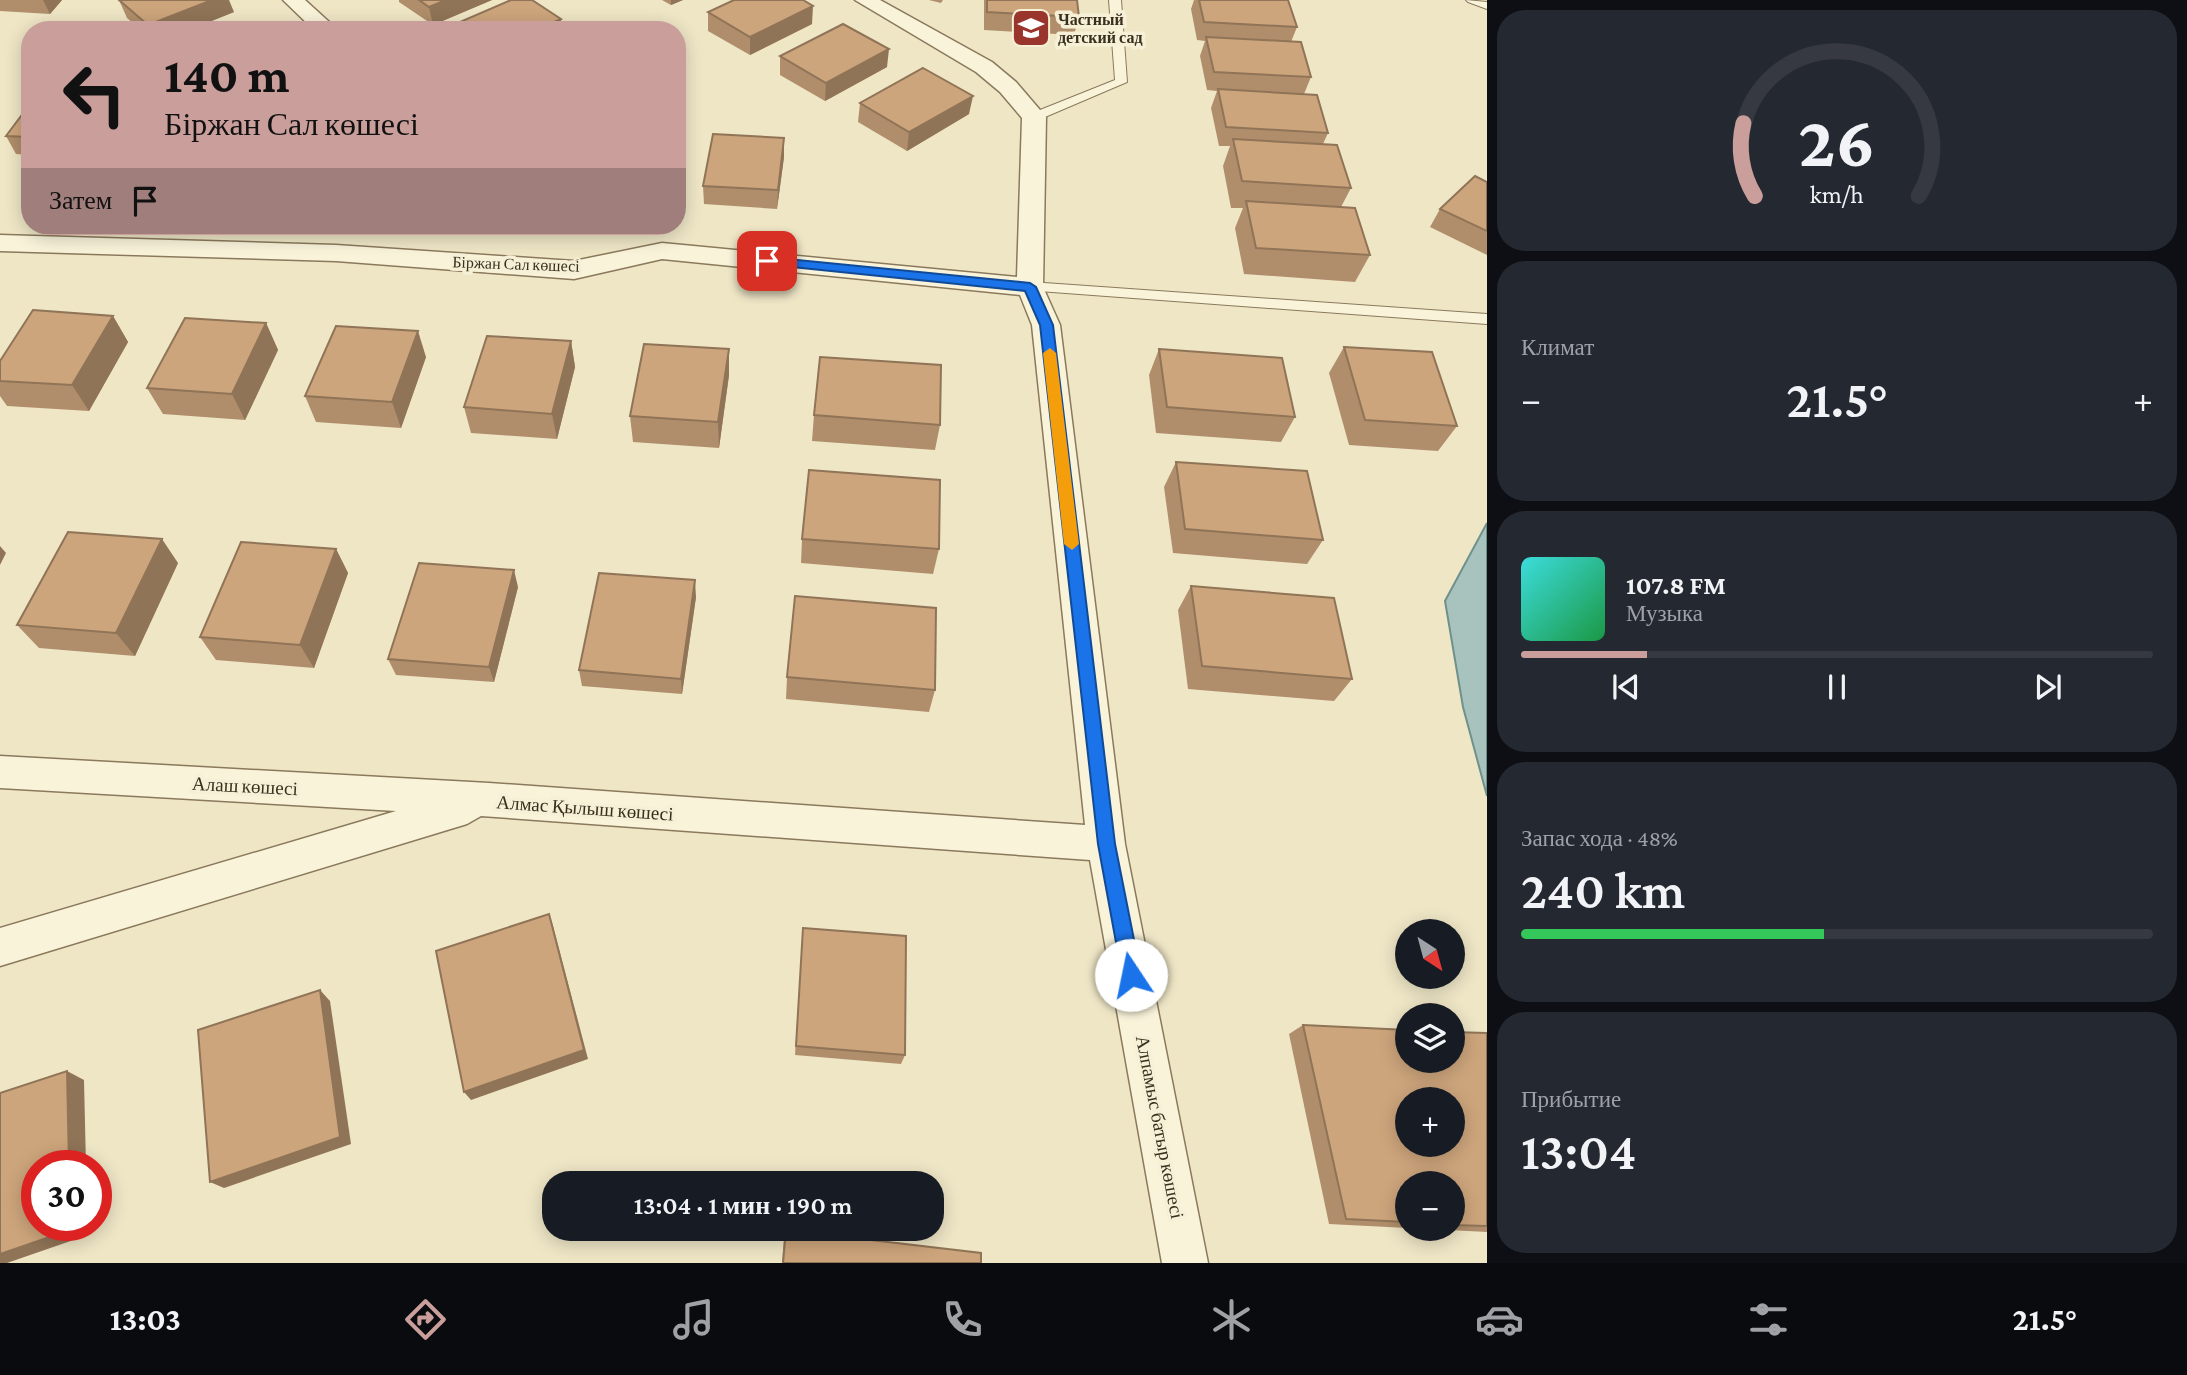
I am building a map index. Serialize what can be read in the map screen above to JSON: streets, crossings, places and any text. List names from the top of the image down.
{
  "streets": {
    "street": [
      "Біржан Сал көшесі",
      "Алаш көшесі",
      "Алмас Қылыш көшесі",
      "Алпамыс батыр көшесі"
    ]
  },
  "crossings": [
    ["Біржан Сал көшесі", "Алпамыс батыр көшесі"],
    ["Алаш көшесі", "Алмас Қылыш көшесі"],
    ["Алмас Қылыш көшесі", "Алпамыс батыр көшесі"]
  ],
  "places": {
    "school or university": ["Частный детский сад"]
  },
  "north": "bottom right",
  "page": {
    "turn": ["140 m", "Біржан Сал көшесі"],
    "then": "Затем",
    "tile": [
      "Климат",
      ["Запас хода · 48%", "240 km"],
      ["Прибытие", "13:04"]
    ],
    "heat": ["−", "21.5°", "+"],
    "song": ["107.8 FM", "Музыка"],
    "map_buttons": ["+", "−"],
    "limit": "30",
    "trip": "13:04 · 1 мин · 190 m",
    "tabs": ["13:03", "21.5°"],
    "gauge": ["26", "km/h"]
  }
}
